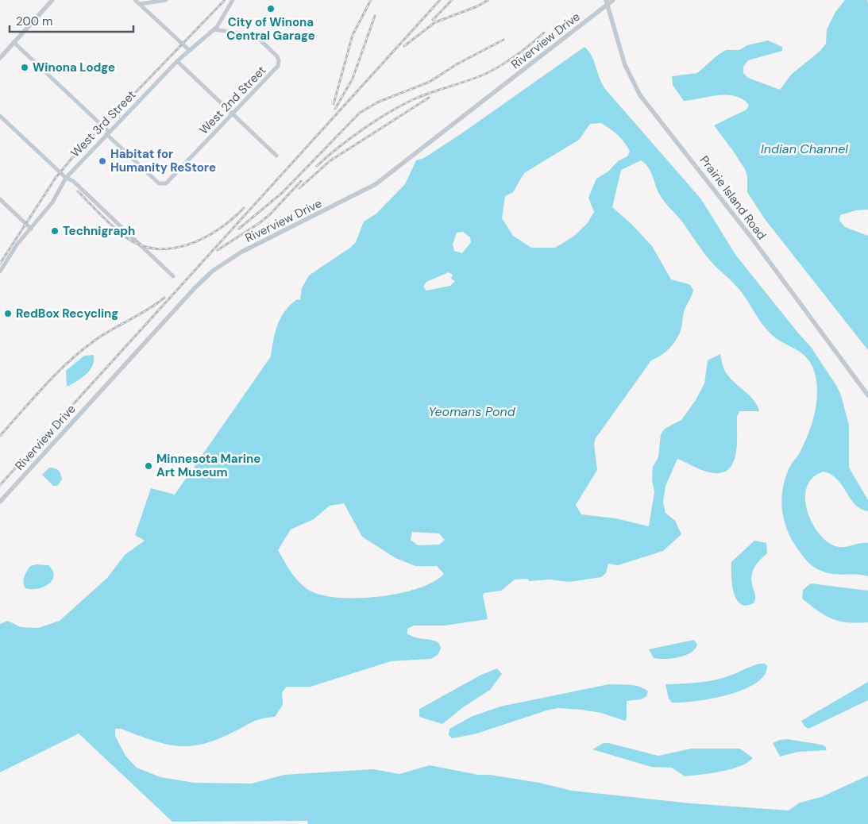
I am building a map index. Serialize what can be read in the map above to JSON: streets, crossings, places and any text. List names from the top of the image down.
{
  "streets": {
    "street": [
      "Riverview Drive",
      "West 2nd Street",
      "West 3rd Street",
      "Prairie Island Road"
    ]
  },
  "crossings": [
    ["Riverview Drive", "Prairie Island Road"],
    ["West 2nd Street", "West 3rd Street"]
  ],
  "water": ["Indian Channel", "Yeomans Pond"],
  "places": [
    "City of Winona Central Garage",
    "Winona Lodge",
    "Habitat for Humanity ReStore",
    "Technigraph",
    "RedBox Recycling",
    "Minnesota Marine Art Museum"
  ],
  "scale_bar": "200 m"
}
